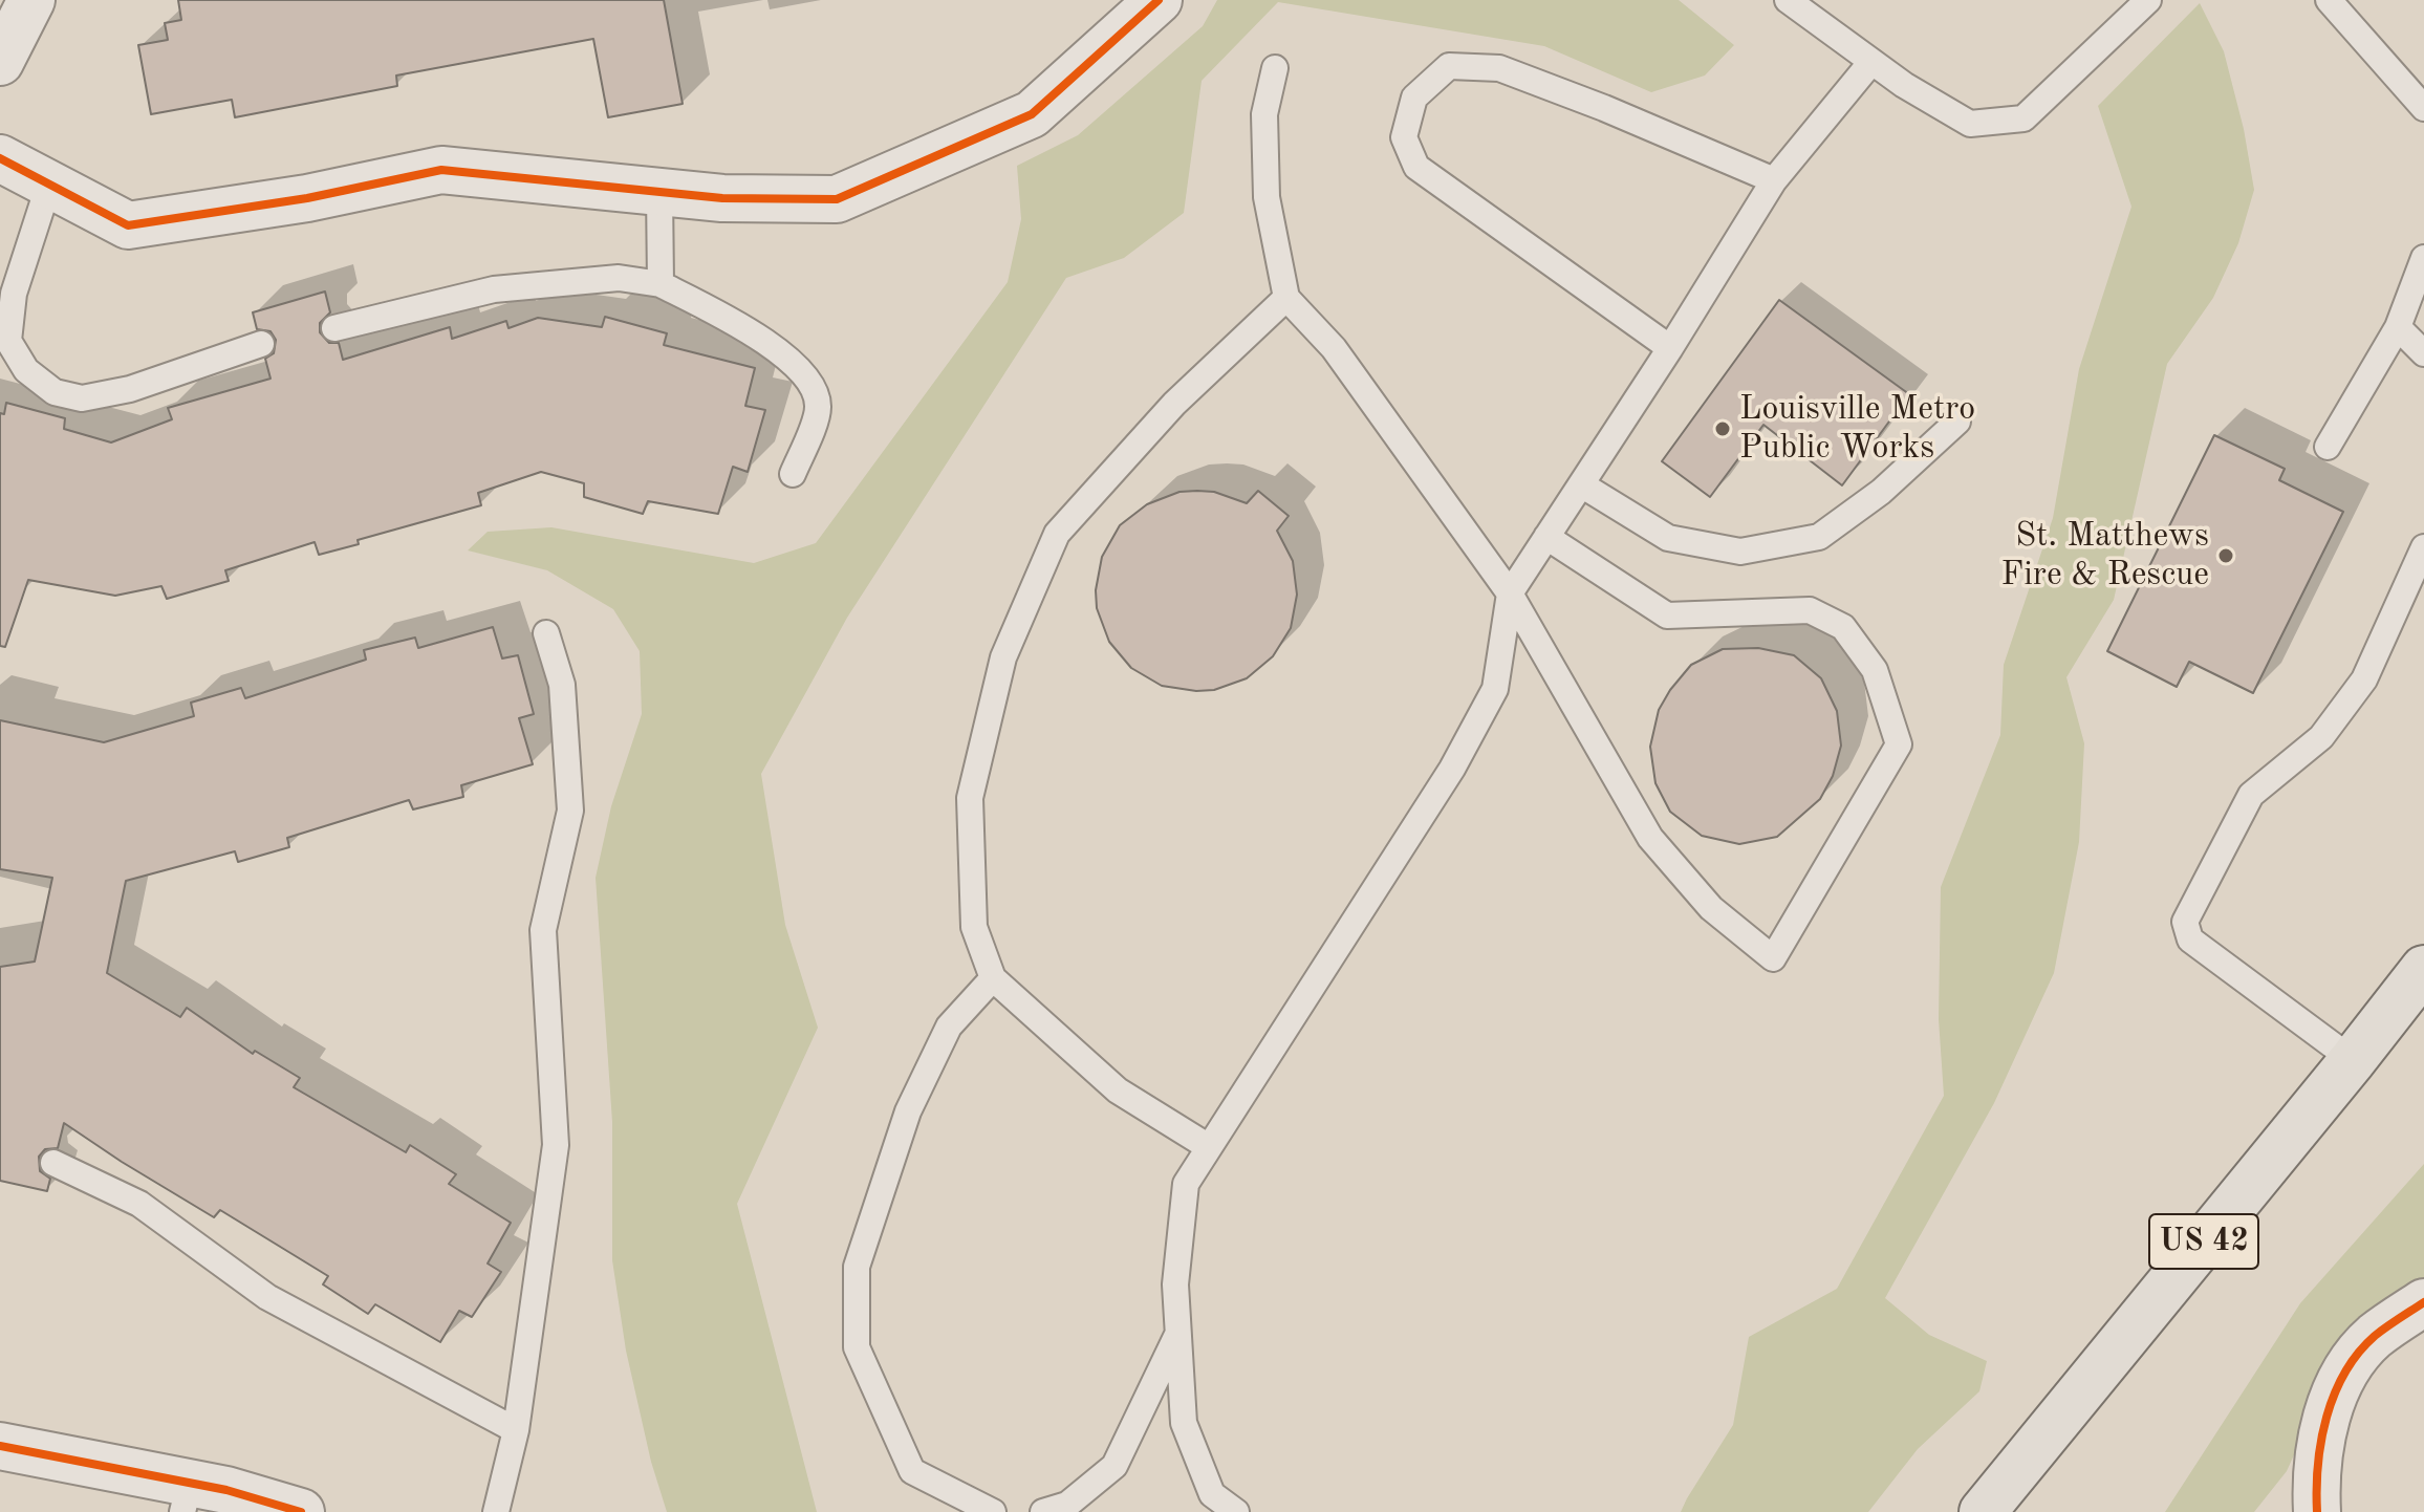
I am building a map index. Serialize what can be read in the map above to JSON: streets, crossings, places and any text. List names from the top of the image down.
{
  "streets": {
    "main road": ["US 42"]
  },
  "places": ["Louisville Metro Public Works", "St. Matthews Fire & Rescue"]
}
